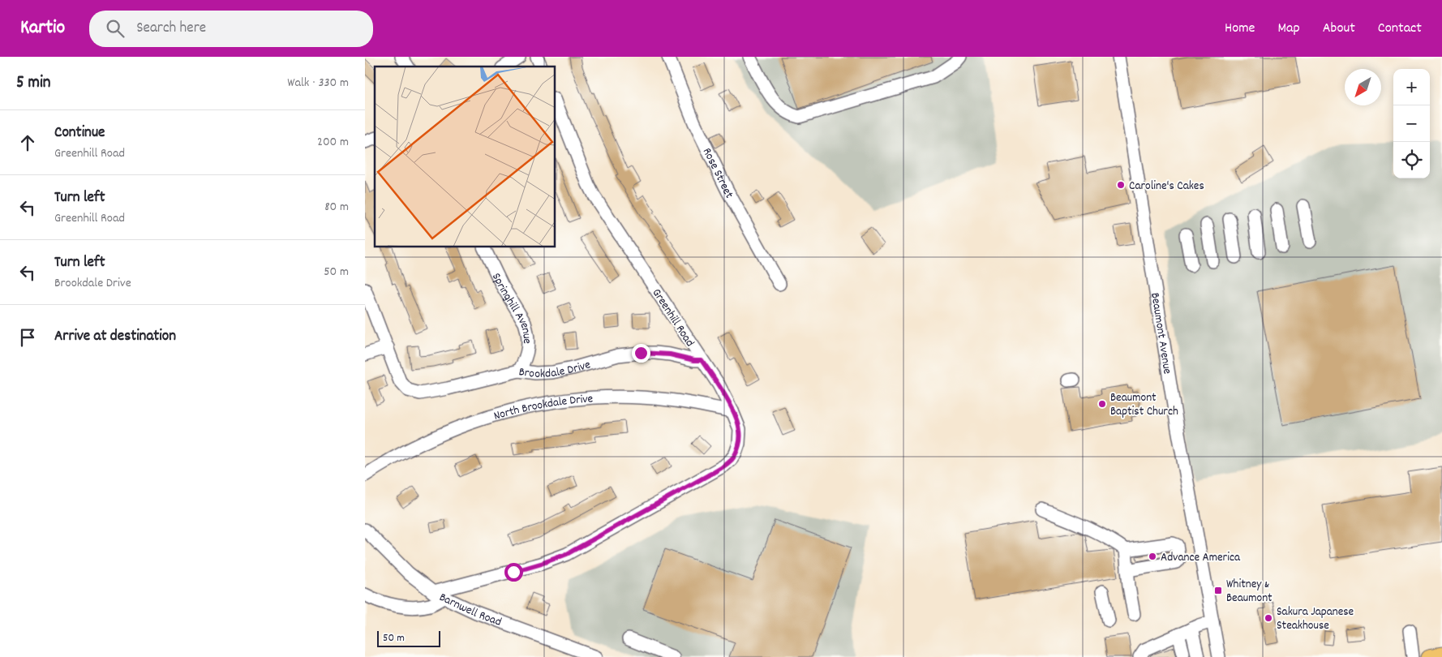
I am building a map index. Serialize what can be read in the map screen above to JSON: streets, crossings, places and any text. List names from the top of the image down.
{
  "streets": {
    "street": [
      "Rose Street",
      "Springhill Avenue",
      "Greenhill Road",
      "Beaumont Avenue",
      "Brookdale Drive",
      "North Brookdale Drive",
      "Barnwell Road"
    ]
  },
  "crossings": [
    ["Springhill Avenue", "Brookdale Drive"],
    ["Greenhill Road", "Brookdale Drive"],
    ["Greenhill Road", "North Brookdale Drive"],
    ["Greenhill Road", "Barnwell Road"]
  ],
  "places": {
    "other": [
      "Caroline's Cakes",
      "Beaumont Baptist Church",
      "Advance America",
      "Sakura Japanese Steakhouse"
    ],
    "transit": ["Whitney & Beaumont"]
  },
  "scale_bar": "50 m",
  "north": "bottom left",
  "page": {
    "header": "Kartio",
    "search": "Search here",
    "nav": [
      "Home",
      "Map",
      "About",
      "Contact"
    ],
    "heading": ["5 min", "Walk · 330 m"],
    "map_buttons": ["+", "−"],
    "list": [
      ["Continue", "Greenhill Road", "200 m"],
      ["Turn left", "Greenhill Road", "80 m"],
      ["Turn left", "Brookdale Drive", "50 m"],
      "Arrive at destination"
    ],
    "scale": "50 m"
  }
}
